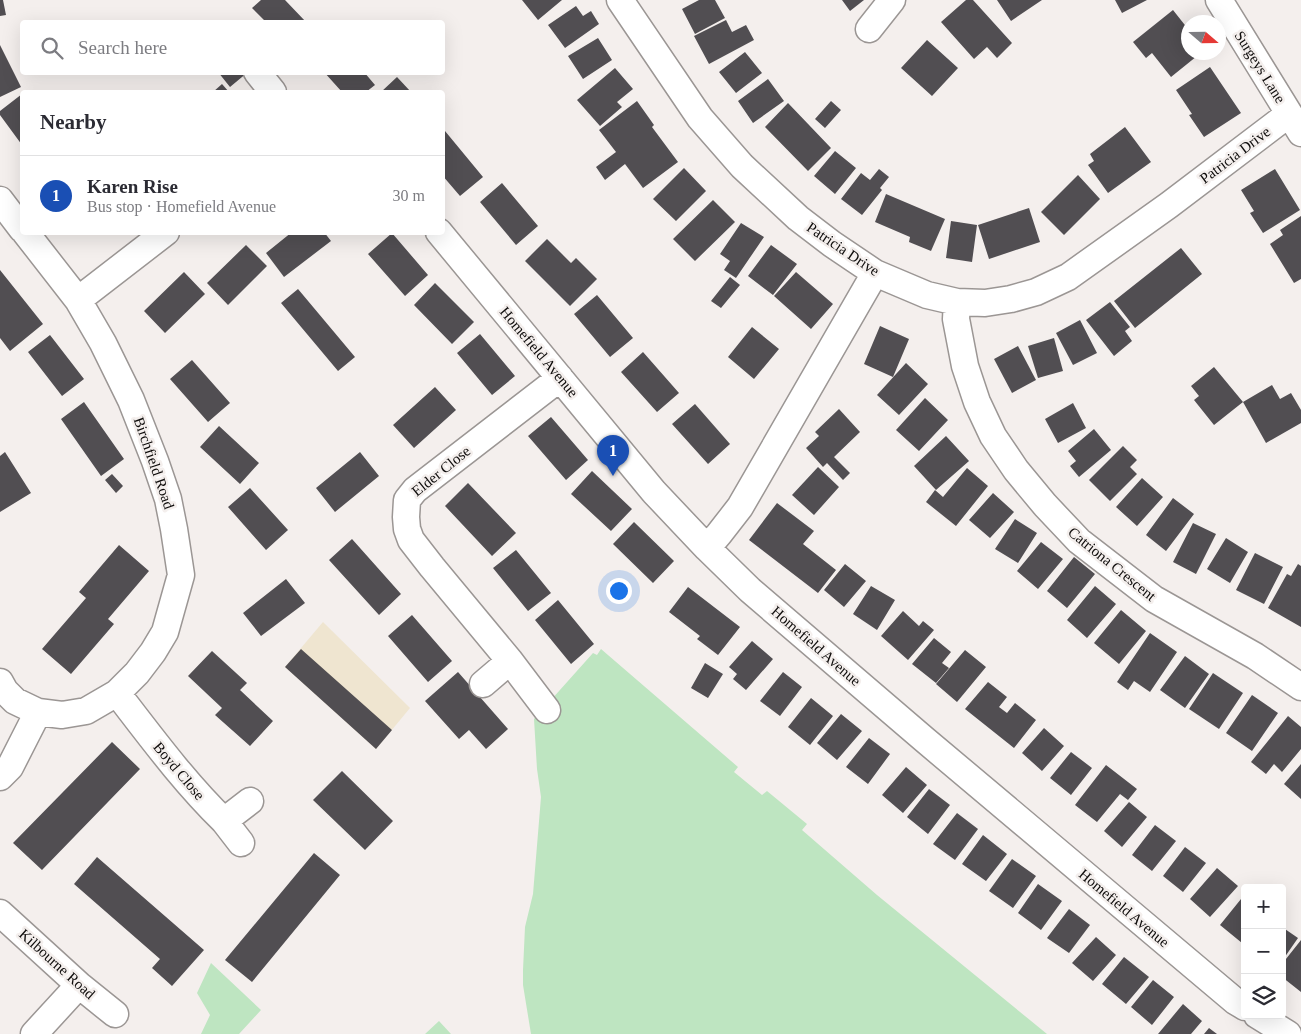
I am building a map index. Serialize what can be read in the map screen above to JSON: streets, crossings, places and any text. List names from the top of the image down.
{
  "streets": {
    "street": [
      "Surgeys Lane",
      "Patricia Drive",
      "Homefield Avenue",
      "Birchfield Road",
      "Elder Close",
      "Catriona Crescent",
      "Boyd Close",
      "Kilbourne Road"
    ]
  },
  "crossings": [
    ["Surgeys Lane", "Patricia Drive"],
    ["Patricia Drive", "Catriona Crescent"],
    ["Homefield Avenue", "Elder Close"],
    ["Birchfield Road", "Boyd Close"]
  ],
  "north": "right",
  "page": {
    "search": "Search here",
    "heading": "Nearby",
    "list": [
      {
        "mark": "1",
        "name": "Karen Rise",
        "note": "Bus stop · Homefield Avenue",
        "value": "30 m"
      }
    ],
    "pins": "1",
    "map_buttons": ["+", "−"]
  }
}
